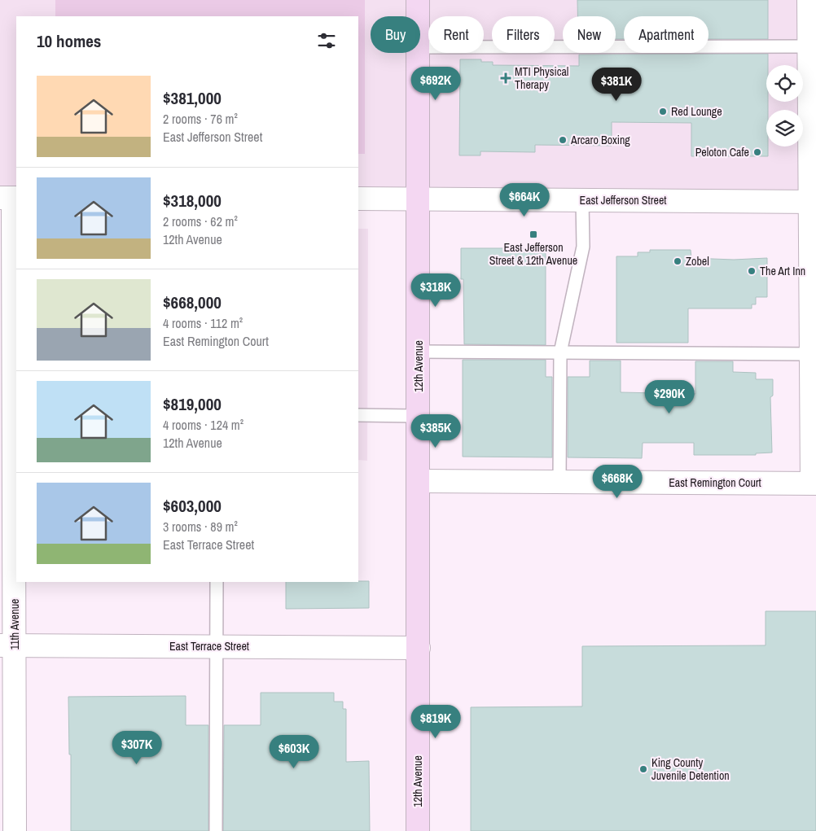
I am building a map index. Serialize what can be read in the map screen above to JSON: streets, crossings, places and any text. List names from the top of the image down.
{
  "streets": {
    "main road": ["12th Avenue"],
    "street": [
      "East Jefferson Street",
      "East Remington Court",
      "11th Avenue",
      "East Terrace Street"
    ]
  },
  "crossings": [
    ["East Jefferson Street", "12th Avenue"],
    ["12th Avenue", "East Remington Court"],
    ["12th Avenue", "East Terrace Street"],
    ["11th Avenue", "East Terrace Street"]
  ],
  "places": {
    "health": ["MTI Physical Therapy"],
    "other": [
      "Red Lounge",
      "Arcaro Boxing",
      "Peloton Cafe",
      "Zobel",
      "The Art Inn",
      "King County Juvenile Detention"
    ],
    "transit": ["East Jefferson Street & 12th Avenue"]
  },
  "page": {
    "chip": [
      "Buy",
      "Rent",
      "Filters",
      "New",
      "Apartment"
    ],
    "heading": "10 homes",
    "list": [
      {
        "name": "$381,000",
        "note": "2 rooms · 76 m² · East Jefferson Street"
      },
      {
        "name": "$318,000",
        "note": "2 rooms · 62 m² · 12th Avenue"
      },
      {
        "name": "$668,000",
        "note": "4 rooms · 112 m² · East Remington Court"
      },
      {
        "name": "$819,000",
        "note": "4 rooms · 124 m² · 12th Avenue"
      },
      {
        "name": "$603,000",
        "note": "3 rooms · 89 m² · East Terrace Street"
      }
    ],
    "price": [
      "$692K",
      "$381K",
      "$664K",
      "$318K",
      "$290K",
      "$385K",
      "$668K",
      "$819K",
      "$307K",
      "$603K"
    ]
  }
}
